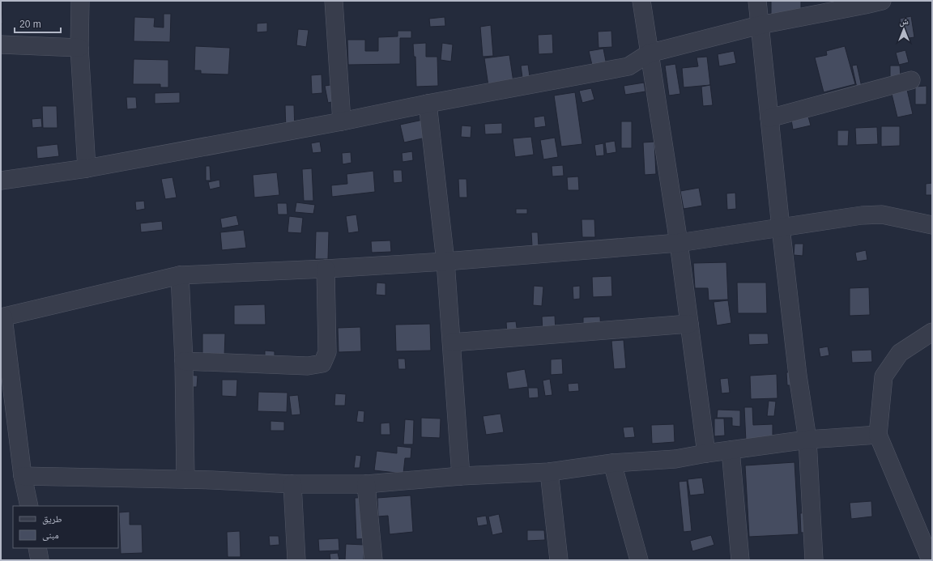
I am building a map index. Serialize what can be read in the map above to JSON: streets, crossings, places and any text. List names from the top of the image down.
{
  "legend": ["طريق", "مبنى"],
  "scale_bar": "20 m",
  "north": "top"
}
